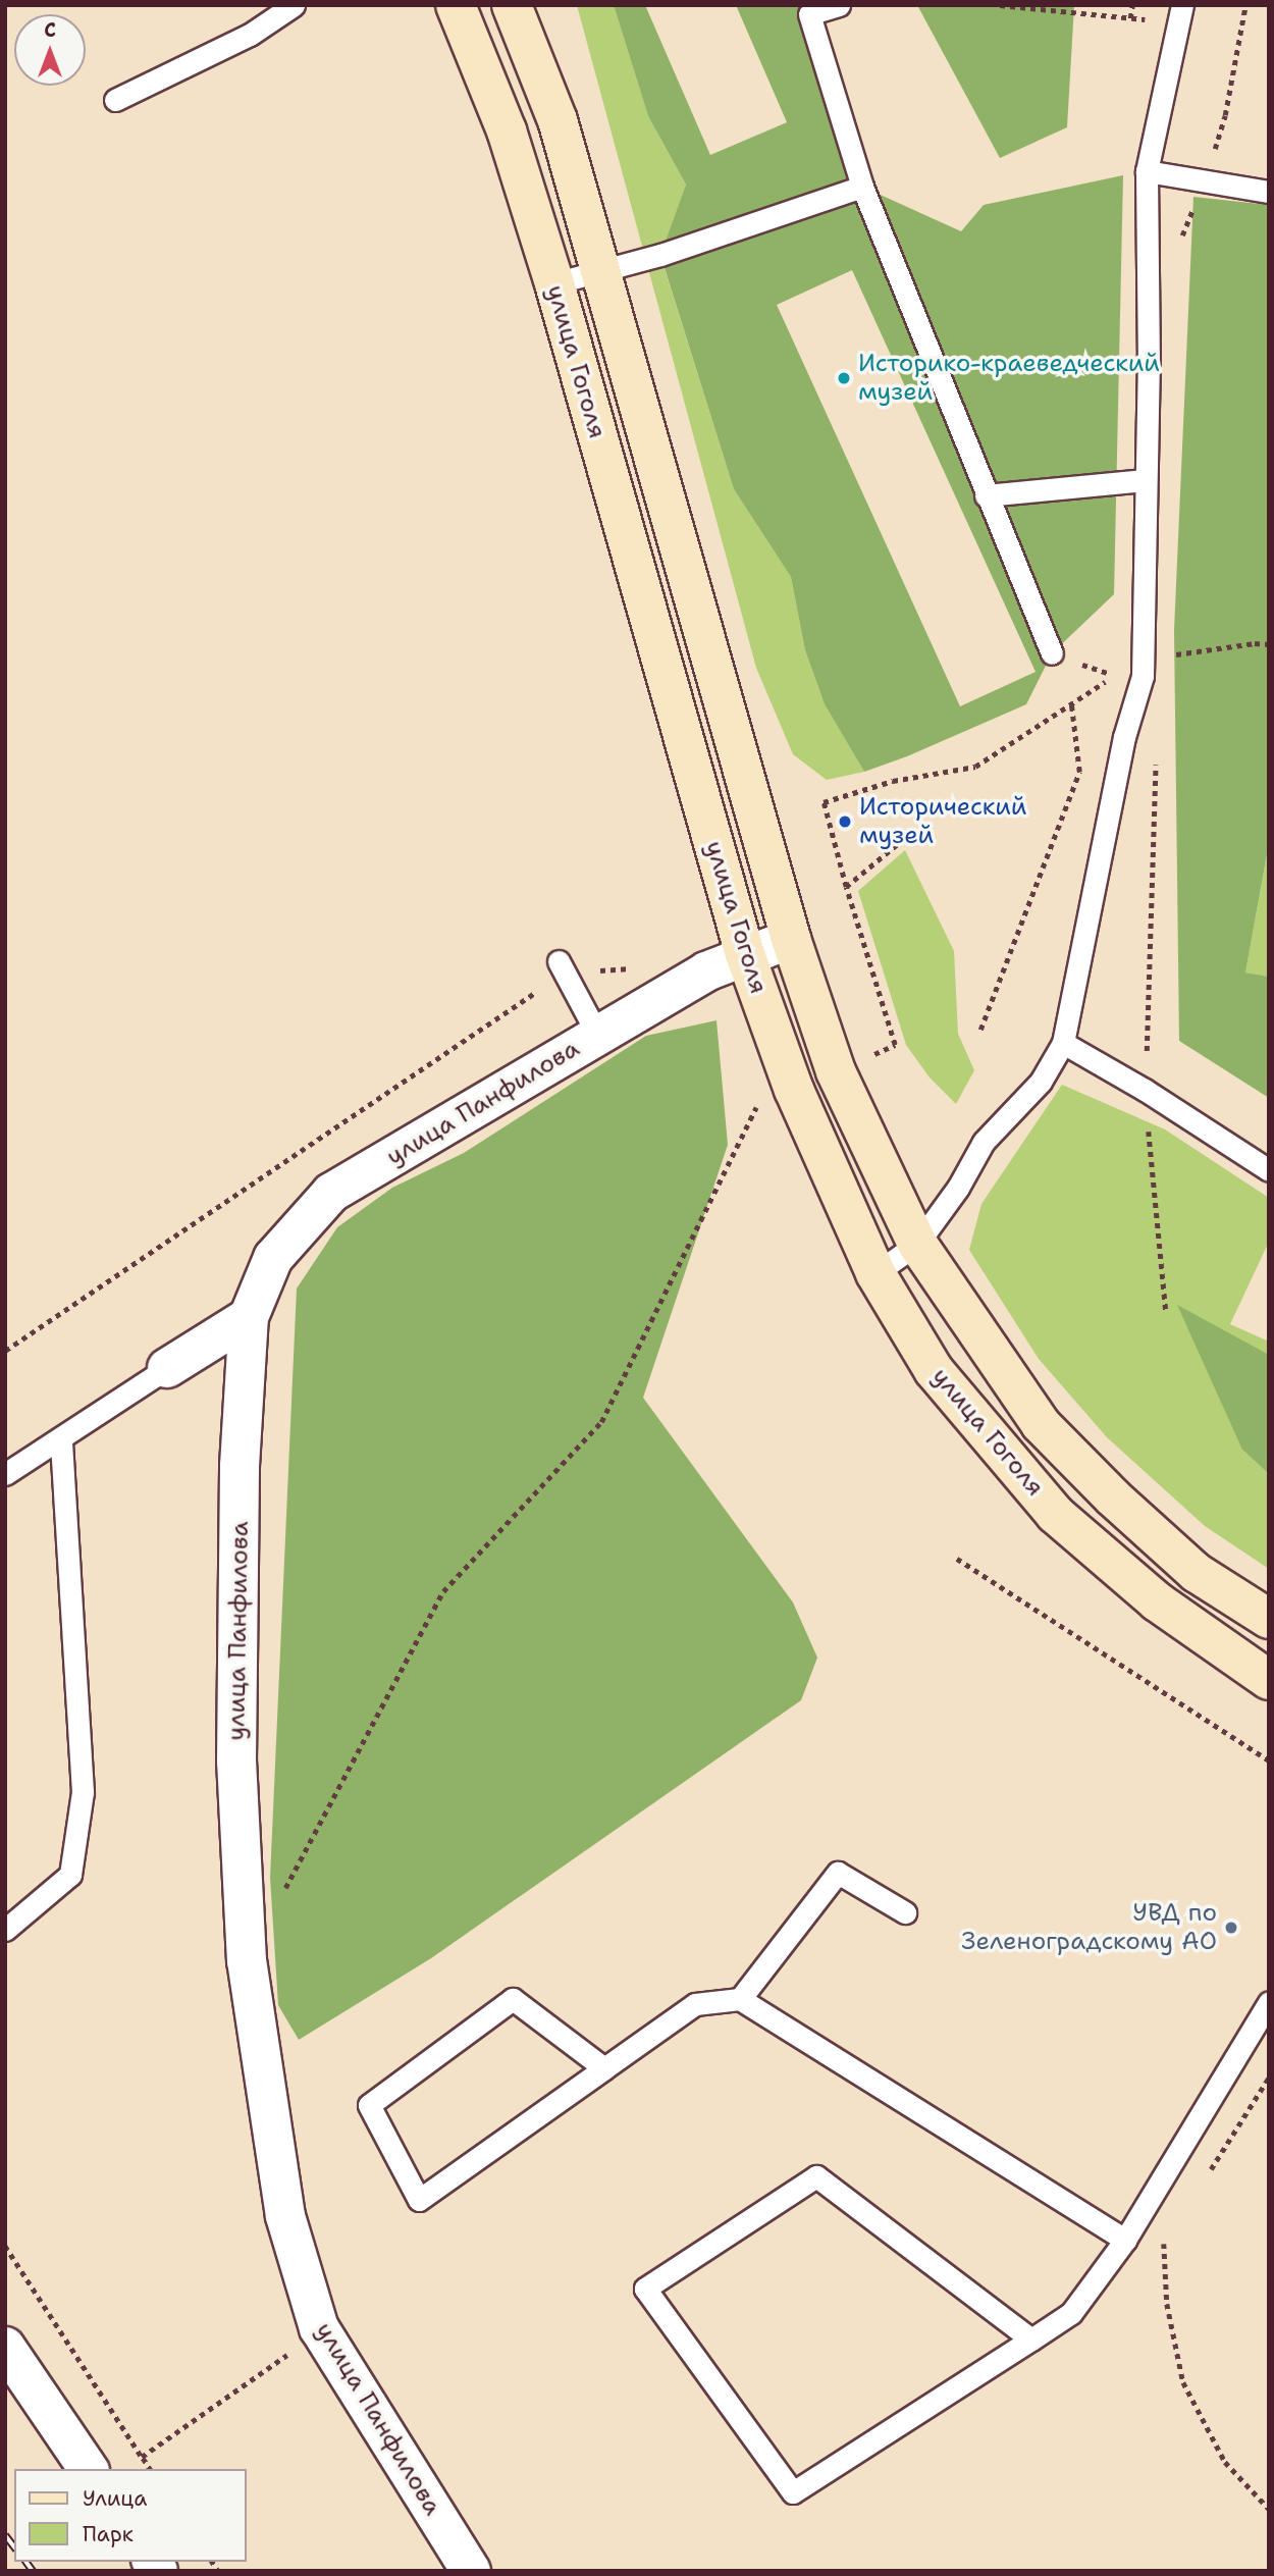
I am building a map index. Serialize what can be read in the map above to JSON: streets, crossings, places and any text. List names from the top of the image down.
{
  "streets": {
    "street": ["улица Гоголя", "улица Панфилова"]
  },
  "crossings": [
    ["улица Гоголя", "улица Панфилова"]
  ],
  "places": ["Историко-краеведческий музей", "Исторический музей", "УВД по Зеленоградскому АО"],
  "legend": ["Улица", "Парк"],
  "north": "top"
}
